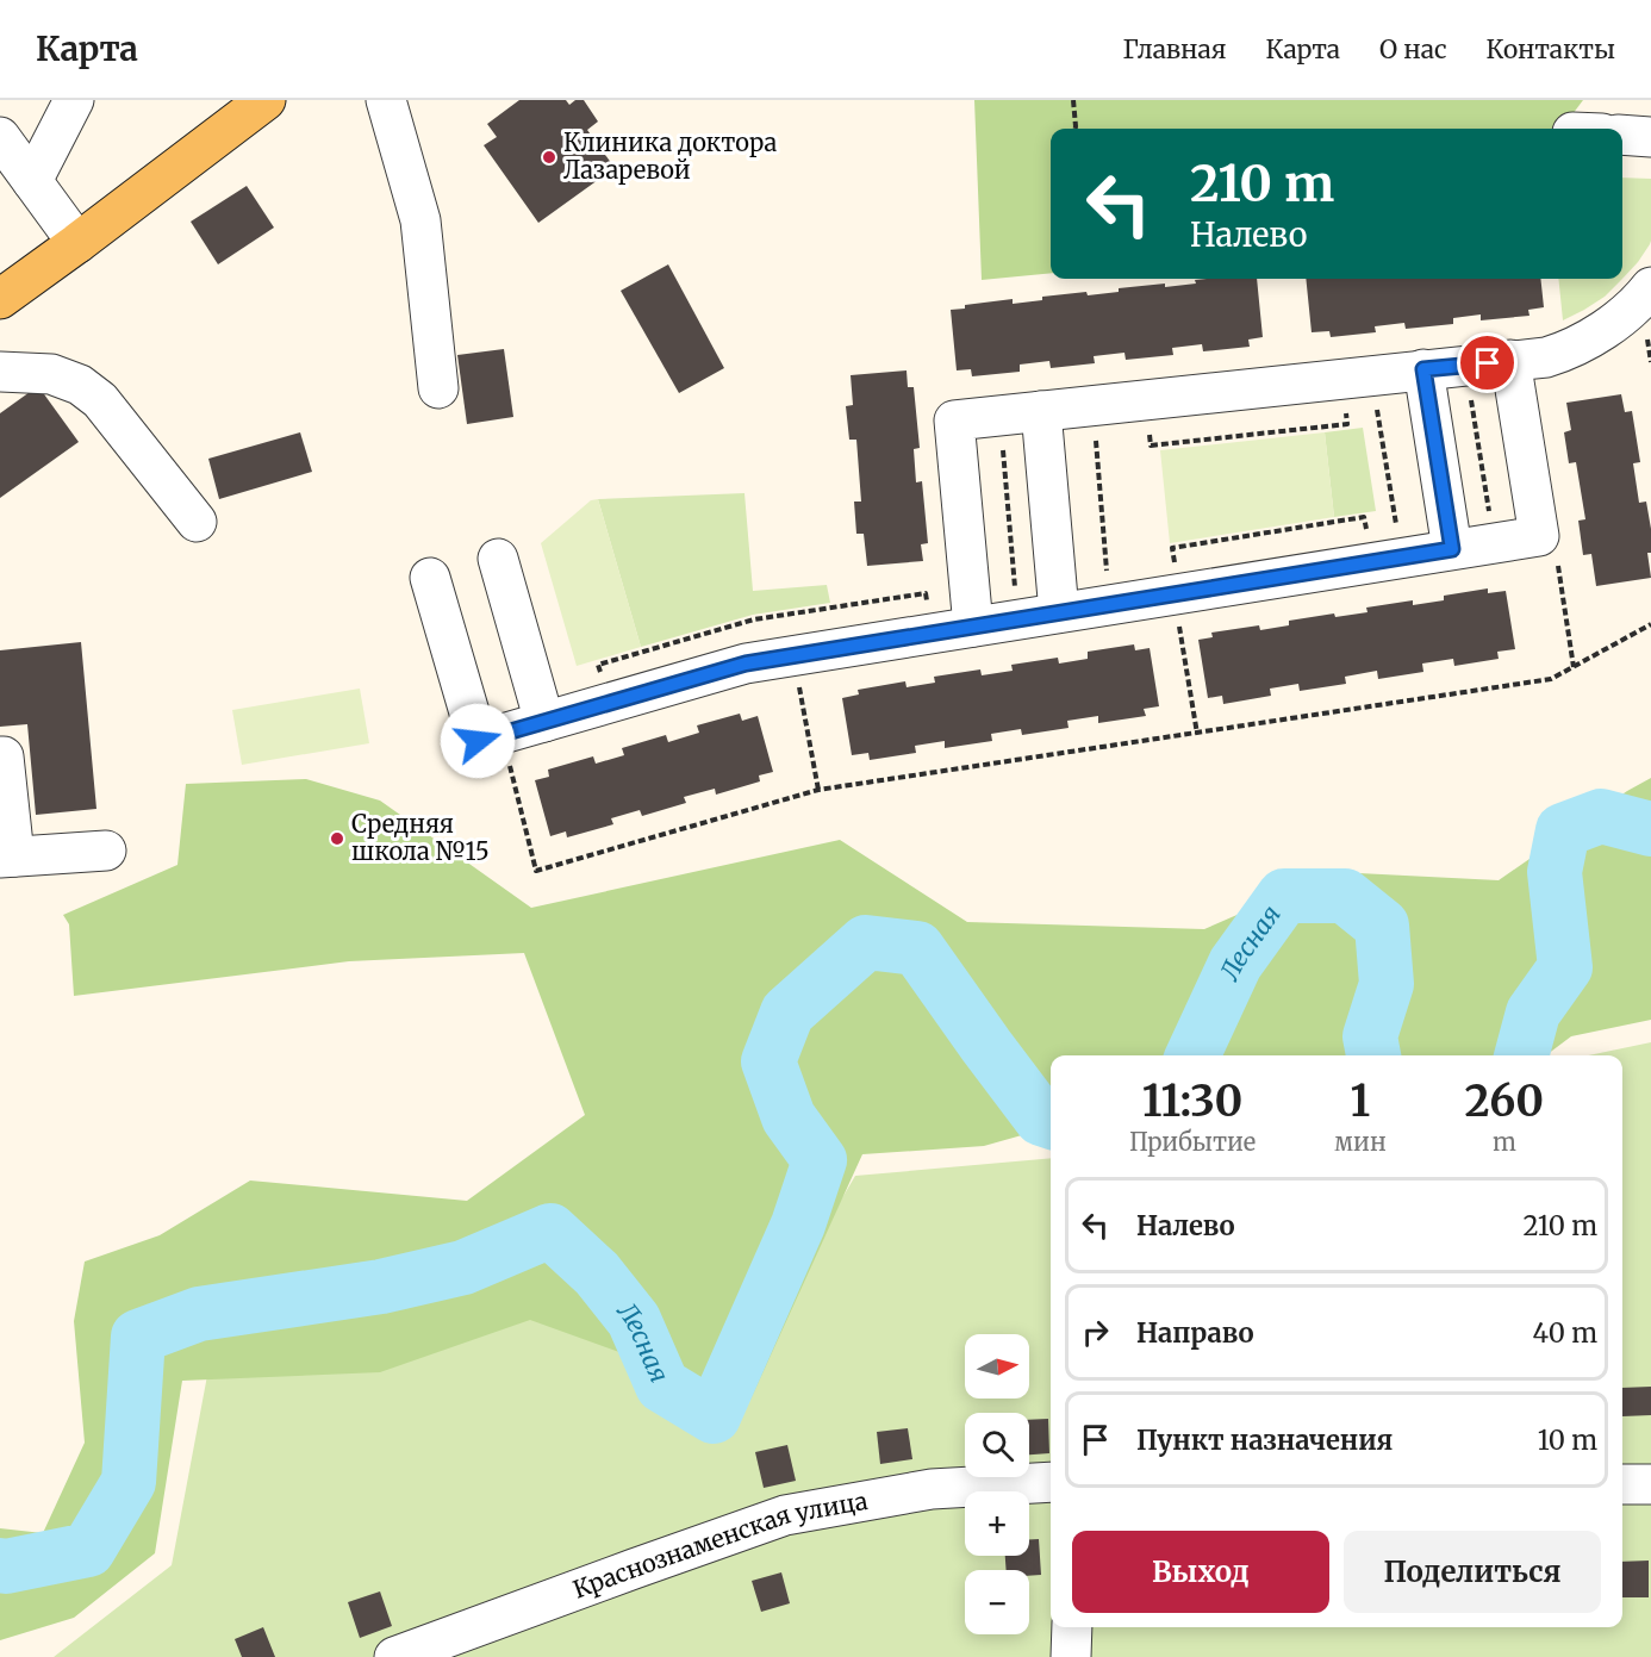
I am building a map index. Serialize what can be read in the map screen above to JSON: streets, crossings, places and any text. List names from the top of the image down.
{
  "streets": {
    "street": ["Краснознаменская улица"]
  },
  "water": ["Лесная"],
  "places": ["Клиника доктора Лазаревой", "Средняя школа №15"],
  "north": "right",
  "page": {
    "header": "Карта",
    "nav": [
      "Главная",
      "Карта",
      "О нас",
      "Контакты"
    ],
    "turn": ["210 m", "Налево"],
    "eta": [
      "11:30",
      "Прибытие",
      "1",
      "мин",
      "260",
      "m"
    ],
    "list": [
      {
        "name": "Налево",
        "value": "210 m"
      },
      {
        "name": "Направо",
        "value": "40 m"
      },
      {
        "name": "Пункт назначения",
        "value": "10 m"
      }
    ],
    "map_buttons": ["+", "−"],
    "buttons": ["Выход", "Поделиться"]
  }
}
